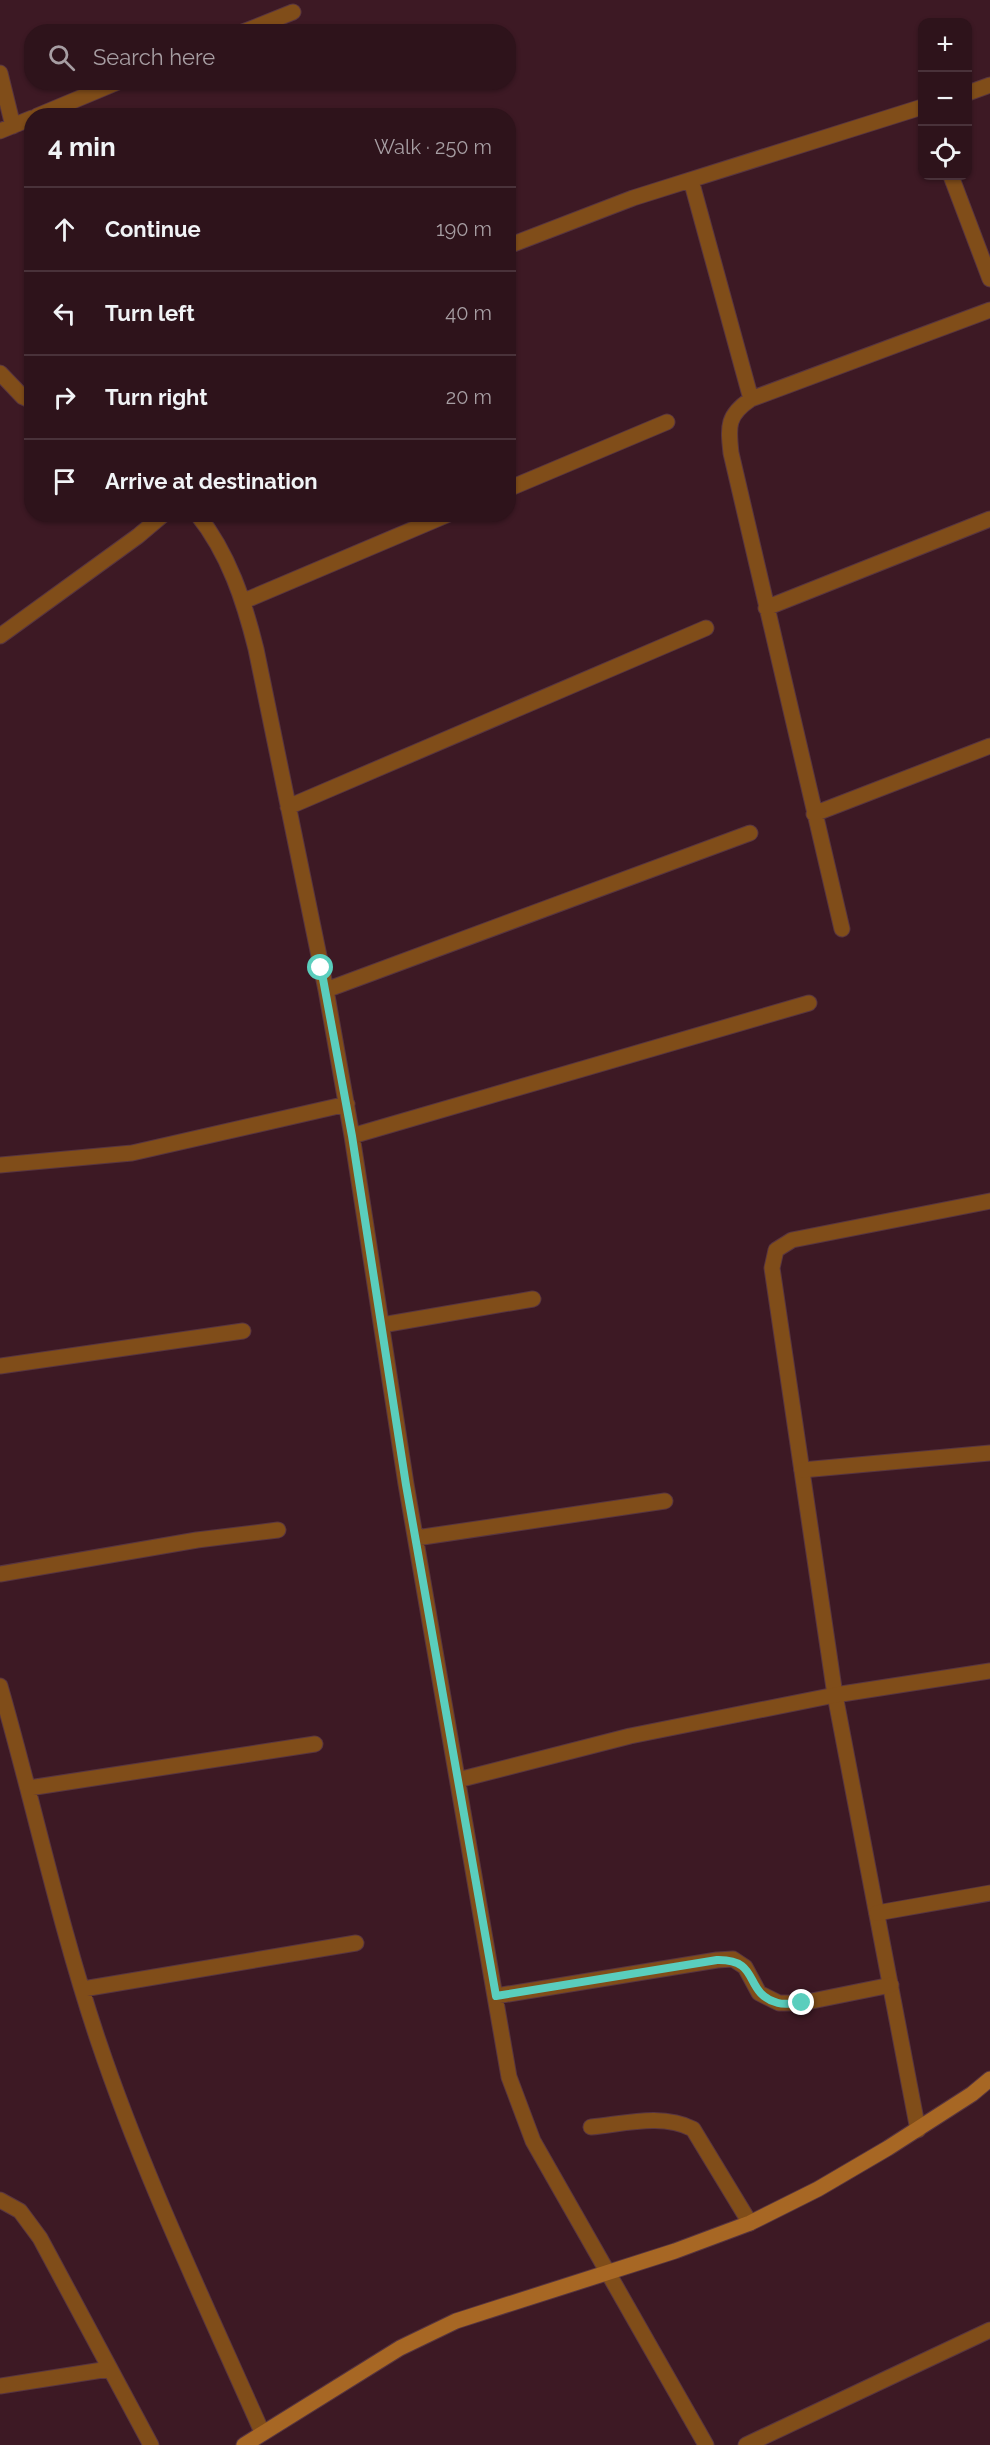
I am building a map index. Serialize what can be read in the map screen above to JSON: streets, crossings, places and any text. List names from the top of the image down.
{
  "page": {
    "map_buttons": ["+", "−"],
    "search": "Search here",
    "heading": ["4 min", "Walk · 250 m"],
    "list": [
      ["Continue", "190 m"],
      ["Turn left", "40 m"],
      ["Turn right", "20 m"],
      "Arrive at destination"
    ]
  }
}
